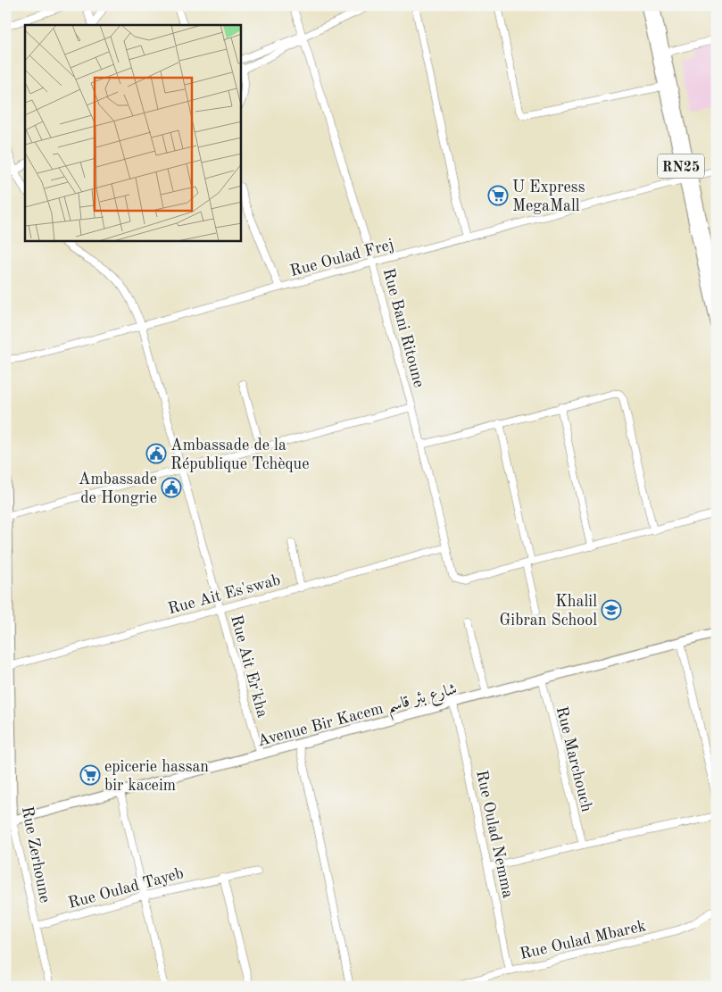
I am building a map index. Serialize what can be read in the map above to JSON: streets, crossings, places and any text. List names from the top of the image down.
{
  "streets": {
    "main road": ["RN25"],
    "street": [
      "Rue Oulad Frej",
      "Rue Bani Ritoune",
      "Rue Ait Es'swab",
      "Rue Ait Er'kha",
      "Avenue Bir Kacem شارع بئر قاسم",
      "Rue Marchouch",
      "Rue Oulad Nemma",
      "Rue Zerhoune",
      "Rue Oulad Tayeb",
      "Rue Oulad Mbarek"
    ]
  },
  "crossings": [
    ["RN25", "Rue Oulad Frej"],
    ["Rue Oulad Frej", "Rue Bani Ritoune"],
    ["Rue Oulad Frej", "Rue Ait Er'kha"],
    ["Rue Bani Ritoune", "Rue Ait Es'swab"],
    ["Rue Ait Es'swab", "Rue Ait Er'kha"],
    ["Rue Ait Es'swab", "Rue Zerhoune"],
    ["Rue Ait Er'kha", "Avenue Bir Kacem شارع بئر قاسم"],
    ["Avenue Bir Kacem شارع بئر قاسم", "Rue Marchouch"],
    ["Avenue Bir Kacem شارع بئر قاسم", "Rue Oulad Nemma"],
    ["Avenue Bir Kacem شارع بئر قاسم", "Rue Zerhoune"],
    ["Rue Oulad Nemma", "Rue Oulad Mbarek"],
    ["Rue Zerhoune", "Rue Oulad Tayeb"]
  ],
  "places": {
    "supermarket": ["U Express MegaMall", "epicerie hassan bir kaceim"],
    "public building": ["Ambassade de la République Tchèque", "Ambassade de Hongrie"],
    "school or university": ["Khalil Gibran School"]
  }
}
